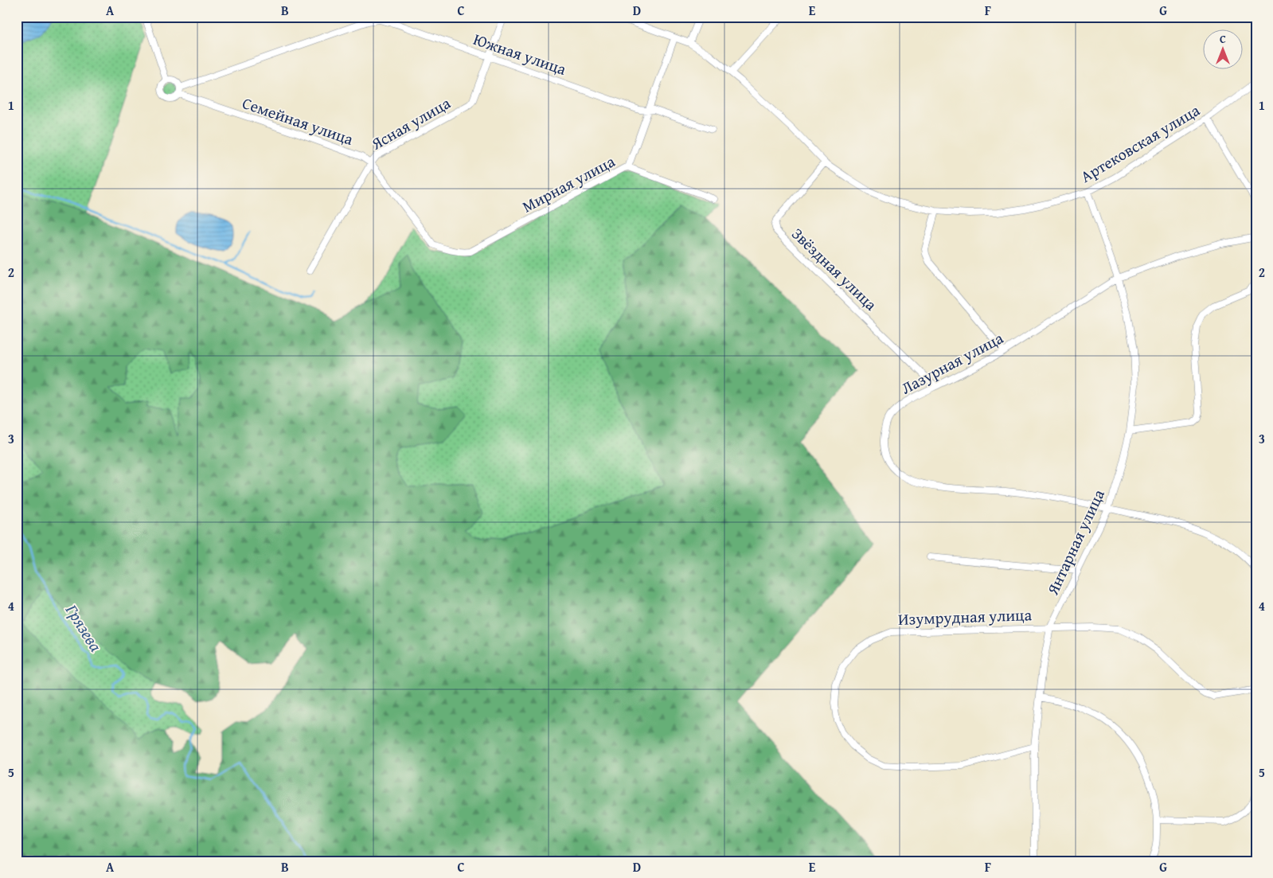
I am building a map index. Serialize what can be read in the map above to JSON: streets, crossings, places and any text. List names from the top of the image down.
{
  "streets": {
    "street": [
      "Южная улица",
      "Семейная улица",
      "Ясная улица",
      "Артековская улица",
      "Мирная улица",
      "Звёздная улица",
      "Лазурная улица",
      "Янтарная улица",
      "Изумрудная улица"
    ]
  },
  "crossings": [
    ["Южная улица", "Семейная улица"],
    ["Южная улица", "Ясная улица"],
    ["Южная улица", "Мирная улица"],
    ["Семейная улица", "Ясная улица"],
    ["Семейная улица", "Мирная улица"],
    ["Артековская улица", "Мирная улица"],
    ["Артековская улица", "Звёздная улица"],
    ["Артековская улица", "Янтарная улица"],
    ["Звёздная улица", "Лазурная улица"],
    ["Лазурная улица", "Янтарная улица"],
    ["Янтарная улица", "Изумрудная улица"]
  ],
  "water": ["Грязева"],
  "north": "top",
  "grid": {
    "columns": [
      "A",
      "B",
      "C",
      "D",
      "E",
      "F",
      "G"
    ],
    "rows": [
      "1",
      "2",
      "3",
      "4",
      "5"
    ]
  }
}
